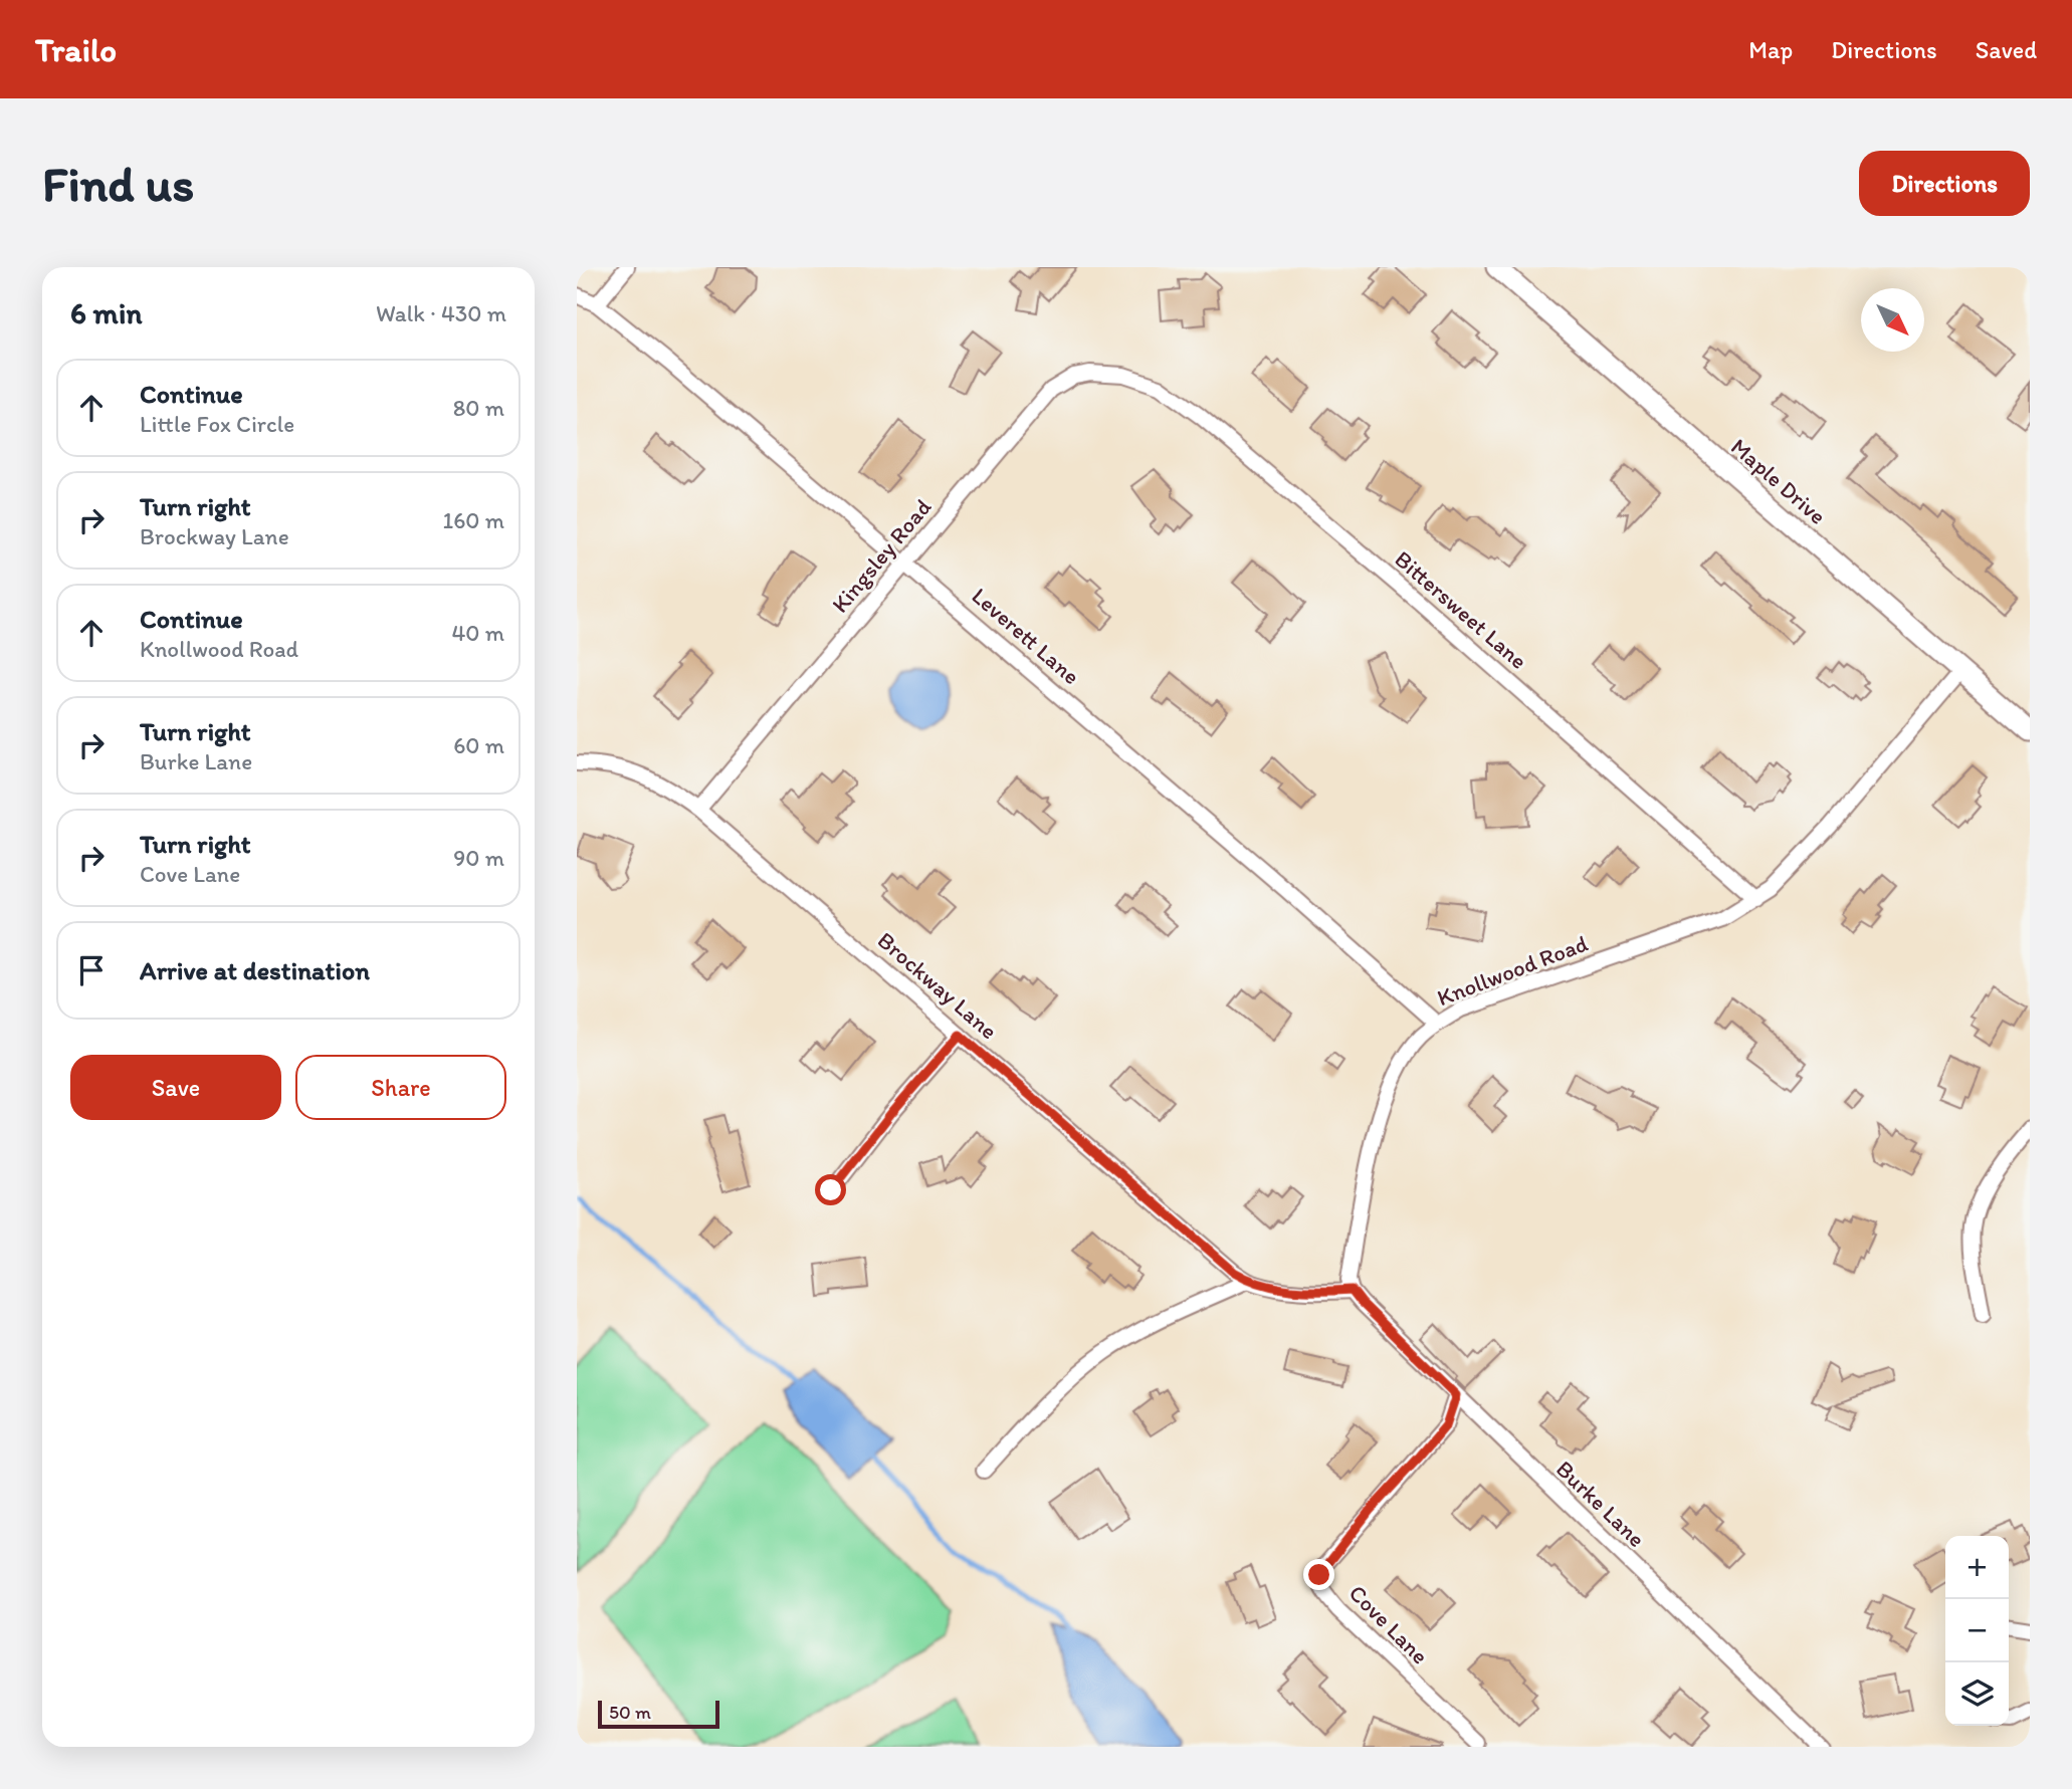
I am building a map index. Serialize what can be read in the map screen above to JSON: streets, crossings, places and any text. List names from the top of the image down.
{
  "streets": {
    "street": [
      "Maple Drive",
      "Kingsley Road",
      "Bittersweet Lane",
      "Leverett Lane",
      "Knollwood Road",
      "Brockway Lane",
      "Burke Lane",
      "Cove Lane"
    ]
  },
  "crossings": [
    ["Maple Drive", "Knollwood Road"],
    ["Kingsley Road", "Bittersweet Lane"],
    ["Kingsley Road", "Leverett Lane"],
    ["Kingsley Road", "Brockway Lane"],
    ["Bittersweet Lane", "Knollwood Road"],
    ["Leverett Lane", "Knollwood Road"],
    ["Knollwood Road", "Burke Lane"],
    ["Burke Lane", "Cove Lane"]
  ],
  "scale_bar": "50 m",
  "north": "bottom right",
  "page": {
    "header": "Trailo",
    "nav": ["Map", "Directions", "Saved"],
    "buttons": [
      "Directions",
      ["Save", "Share"]
    ],
    "title": "Find us",
    "heading": ["6 min", "Walk · 430 m"],
    "list": [
      ["Continue", "Little Fox Circle", "80 m"],
      ["Turn right", "Brockway Lane", "160 m"],
      ["Continue", "Knollwood Road", "40 m"],
      ["Turn right", "Burke Lane", "60 m"],
      ["Turn right", "Cove Lane", "90 m"],
      "Arrive at destination"
    ],
    "map_buttons": ["+", "−"],
    "scale": "50 m"
  }
}
